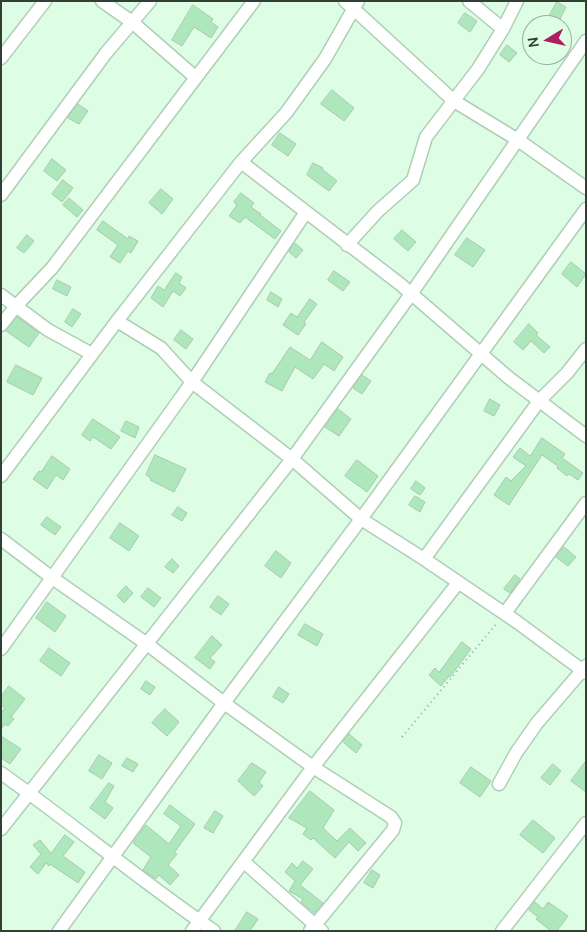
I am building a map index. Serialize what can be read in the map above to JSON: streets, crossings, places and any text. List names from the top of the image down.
{
  "north": "left"
}
